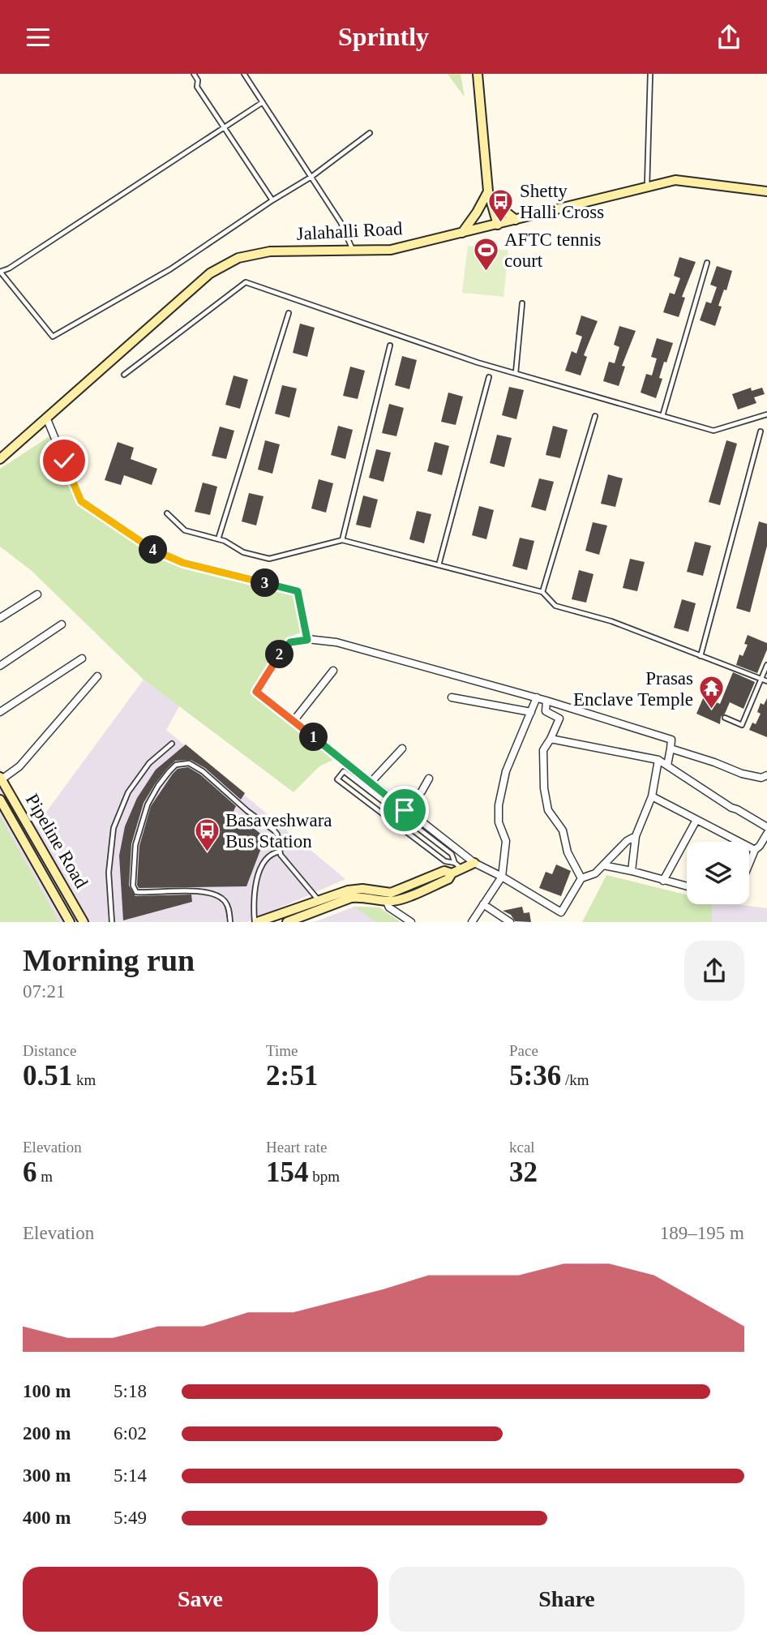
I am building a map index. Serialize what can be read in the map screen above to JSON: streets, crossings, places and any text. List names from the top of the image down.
{
  "streets": {
    "main road": ["Jalahalli Road", "Pipeline Road"]
  },
  "places": {
    "bus stop": ["Shetty Halli Cross", "Basaveshwara Bus Station"],
    "sports": ["AFTC tennis court"],
    "temple": ["Prasas Enclave Temple"]
  },
  "page": {
    "header": "Sprintly",
    "pins": [
      "4",
      "3",
      "2",
      "1"
    ],
    "heading": ["Morning run", "07:21"],
    "stats": [
      ["Distance", "0.51 km"],
      ["Time", "2:51"],
      ["Pace", "5:36 /km"],
      ["Elevation", "6 m"],
      ["Heart rate", "154 bpm"],
      ["kcal", "32"]
    ],
    "chart": ["Elevation", "189–195 m"],
    "list": [
      {
        "name": "100 m",
        "note": "5:18"
      },
      {
        "name": "200 m",
        "note": "6:02"
      },
      {
        "name": "300 m",
        "note": "5:14"
      },
      {
        "name": "400 m",
        "note": "5:49"
      }
    ],
    "buttons": ["Save", "Share"]
  }
}
